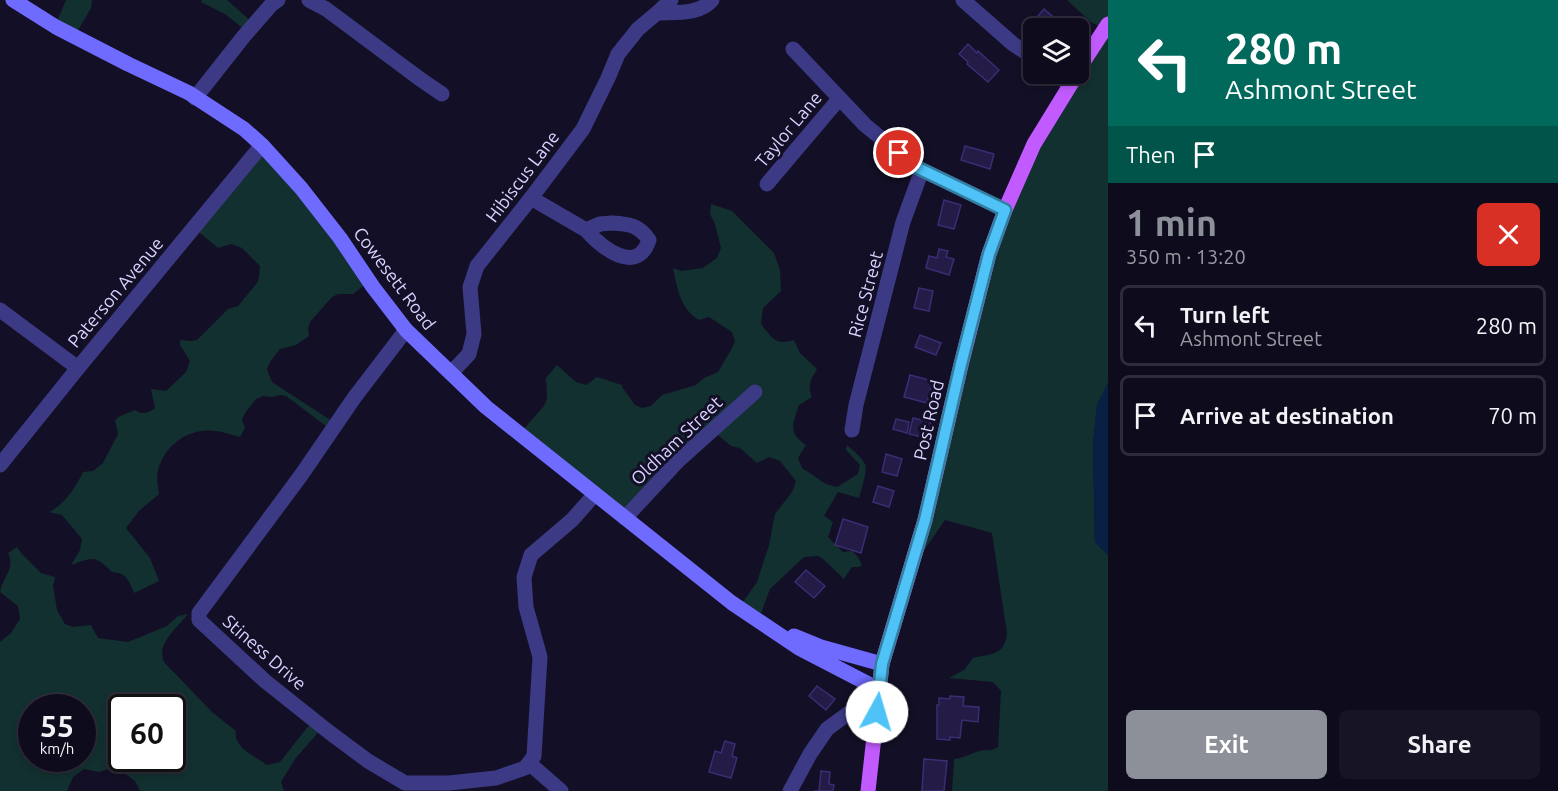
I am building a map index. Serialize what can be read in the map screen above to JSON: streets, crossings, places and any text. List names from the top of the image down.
{
  "streets": {
    "main road": ["Cowesett Road", "Post Road"],
    "street": [
      "Taylor Lane",
      "Hibiscus Lane",
      "Paterson Avenue",
      "Rice Street",
      "Oldham Street",
      "Stiness Drive"
    ]
  },
  "crossings": [
    ["Hibiscus Lane", "Cowesett Road"],
    ["Cowesett Road", "Paterson Avenue"],
    ["Cowesett Road", "Post Road"],
    ["Cowesett Road", "Oldham Street"],
    ["Cowesett Road", "Stiness Drive"]
  ],
  "page": {
    "turn": ["280 m", "Ashmont Street"],
    "then": "Then",
    "heading": ["1 min", "350 m · 13:20"],
    "list": [
      {
        "name": "Turn left",
        "note": "Ashmont Street",
        "value": "280 m"
      },
      {
        "name": "Arrive at destination",
        "value": "70 m"
      }
    ],
    "speed": "55 km/h",
    "limit": "60",
    "buttons": ["Exit", "Share"]
  }
}
